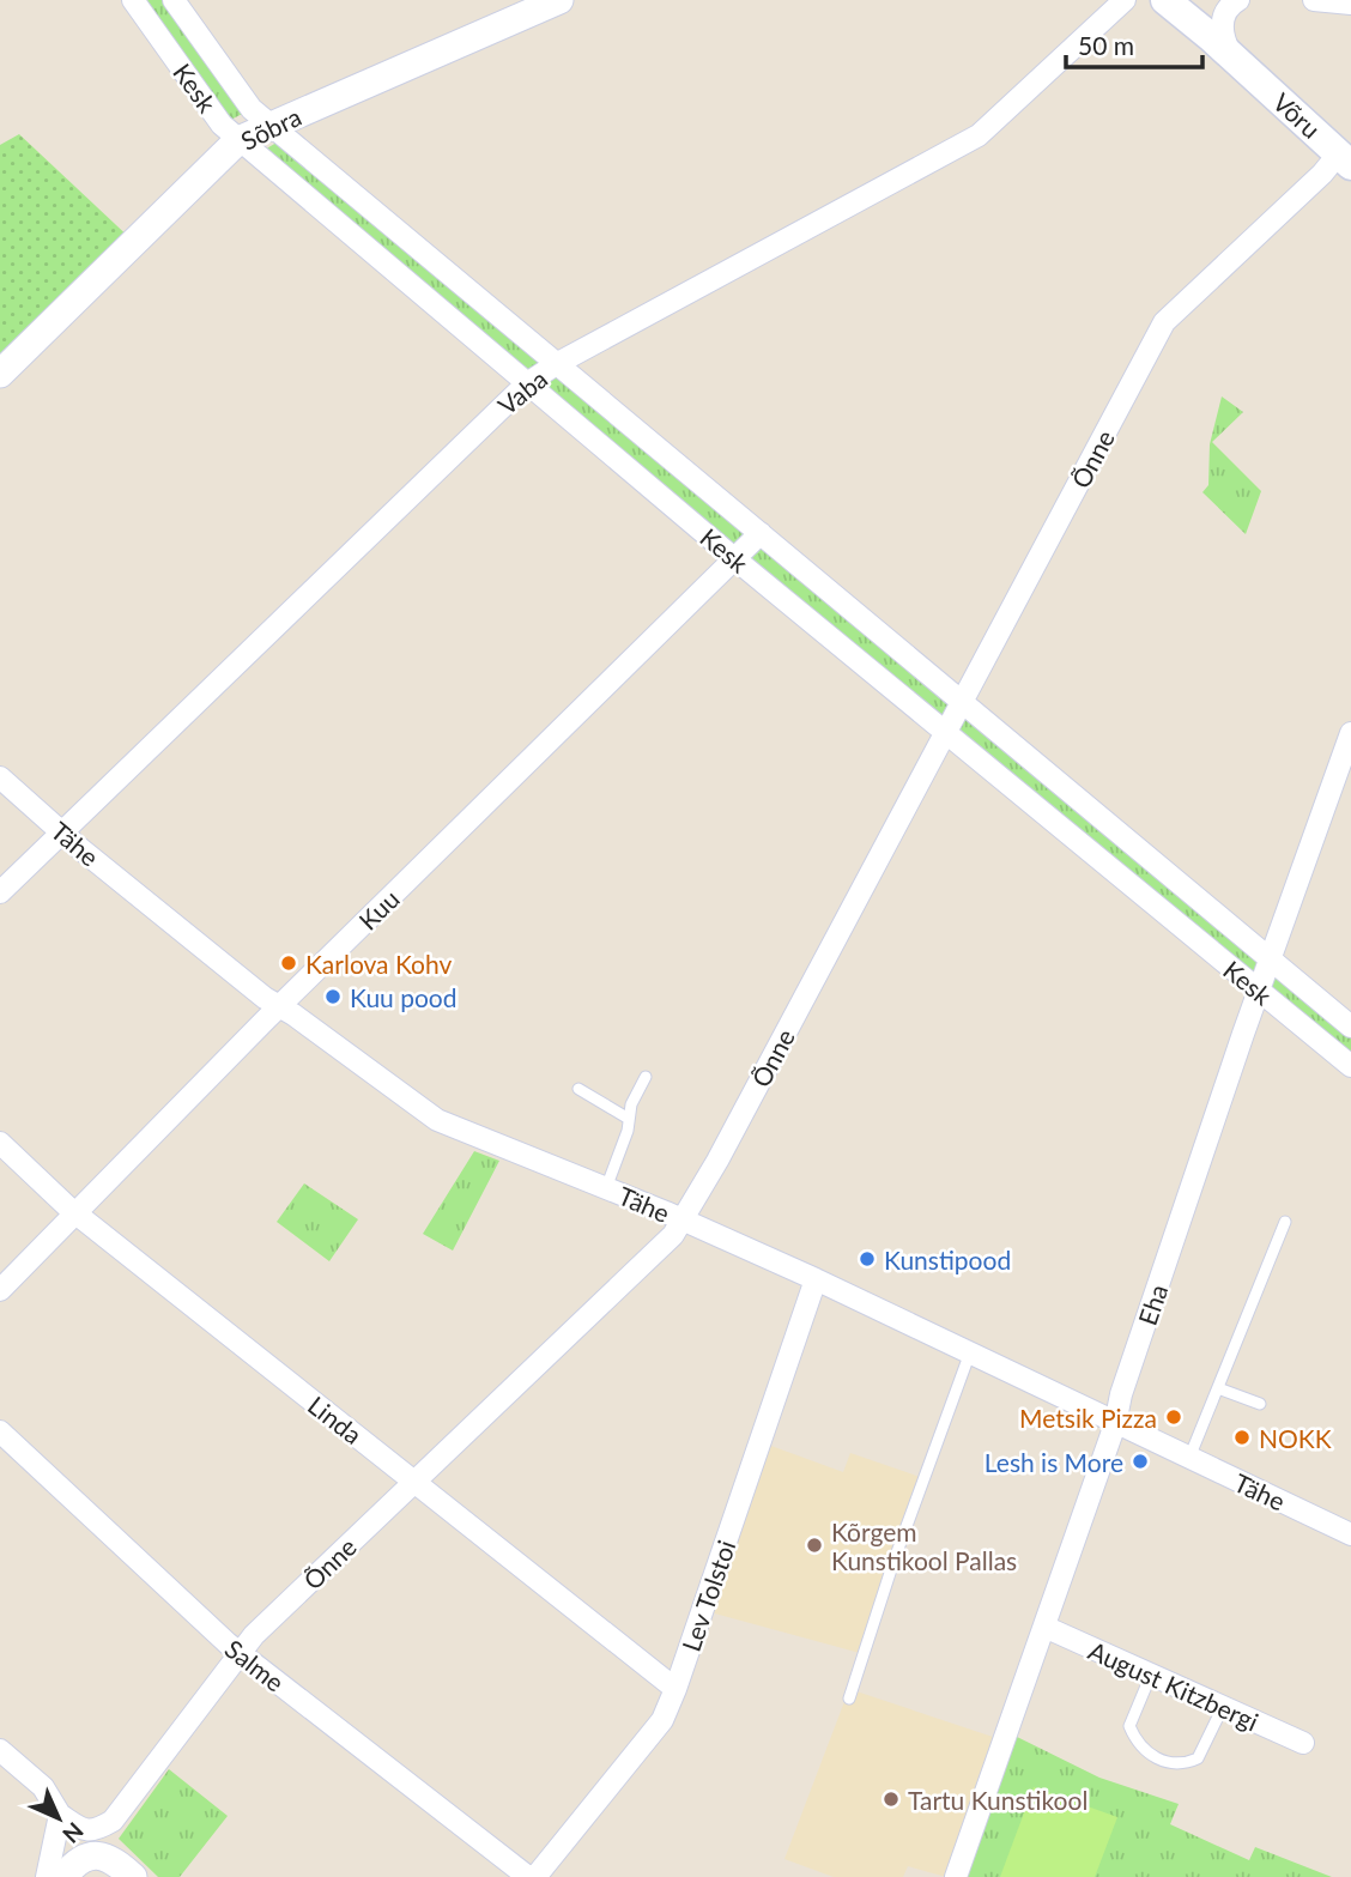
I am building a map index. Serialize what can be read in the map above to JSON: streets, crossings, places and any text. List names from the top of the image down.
{
  "streets": {
    "main road": ["Võru"],
    "street": [
      "Kesk",
      "Sõbra",
      "Vaba",
      "Õnne",
      "Tähe",
      "Kuu",
      "Eha",
      "Linda",
      "Lev Tolstoi",
      "Salme",
      "August Kitzbergi"
    ]
  },
  "crossings": [
    ["Kesk", "Sõbra"],
    ["Kesk", "Vaba"],
    ["Kesk", "Õnne"],
    ["Kesk", "Kuu"],
    ["Kesk", "Eha"],
    ["Võru", "Õnne"],
    ["Vaba", "Tähe"],
    ["Õnne", "Tähe"],
    ["Õnne", "Linda"],
    ["Õnne", "Salme"],
    ["Tähe", "Kuu"],
    ["Tähe", "Eha"],
    ["Tähe", "Lev Tolstoi"],
    ["Kuu", "Linda"],
    ["Eha", "August Kitzbergi"],
    ["Linda", "Lev Tolstoi"]
  ],
  "places": [
    "Karlova Kohv",
    "Kuu pood",
    "Kunstipood",
    "Metsik Pizza",
    "NOKK",
    "Lesh is More",
    "Kõrgem Kunstikool Pallas",
    "Tartu Kunstikool"
  ],
  "scale_bar": "50 m",
  "north": "bottom right"
}
